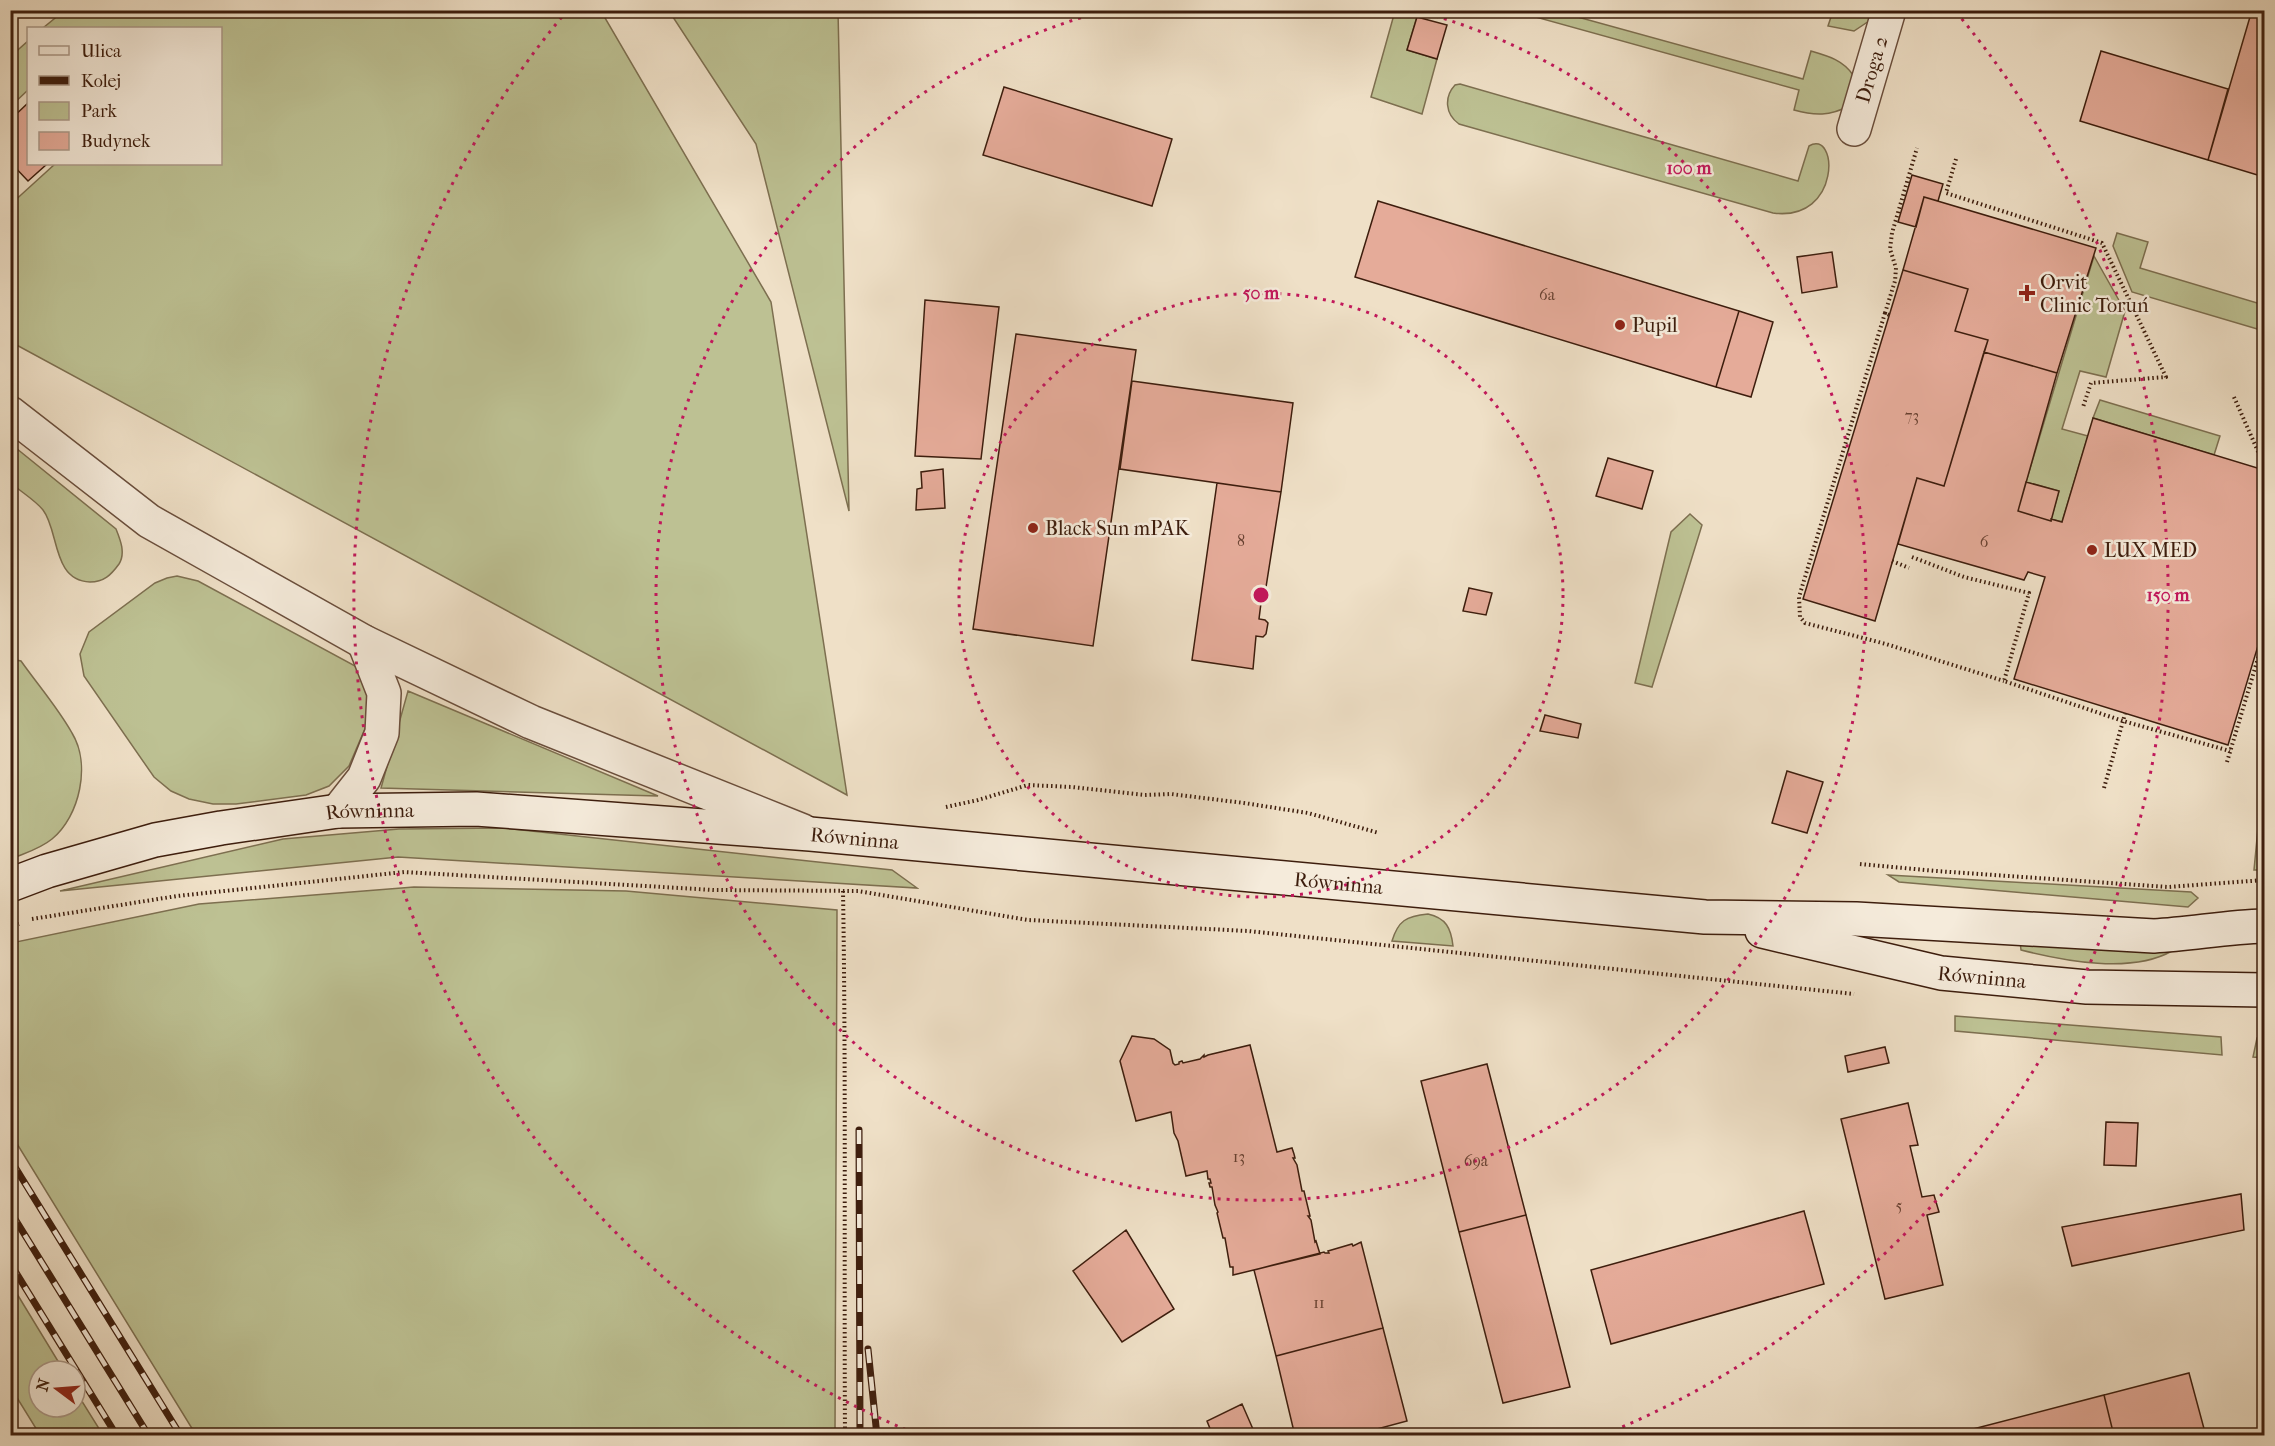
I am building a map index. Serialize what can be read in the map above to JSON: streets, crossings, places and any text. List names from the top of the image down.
{
  "streets": {
    "street": ["Droga 2", "Równinna"]
  },
  "places": {
    "health": ["Orvit Clinic Toruń"],
    "other": ["Pupil", "Black Sun mPAK", "LUX MED"]
  },
  "house_numbers": [
    "6a",
    "73",
    "8",
    "6",
    "13",
    "69a",
    "5",
    "11"
  ],
  "legend": [
    "Ulica",
    "Kolej",
    "Park",
    "Budynek"
  ],
  "north": "left",
  "rings": ["100 m", "50 m", "150 m"]
}
